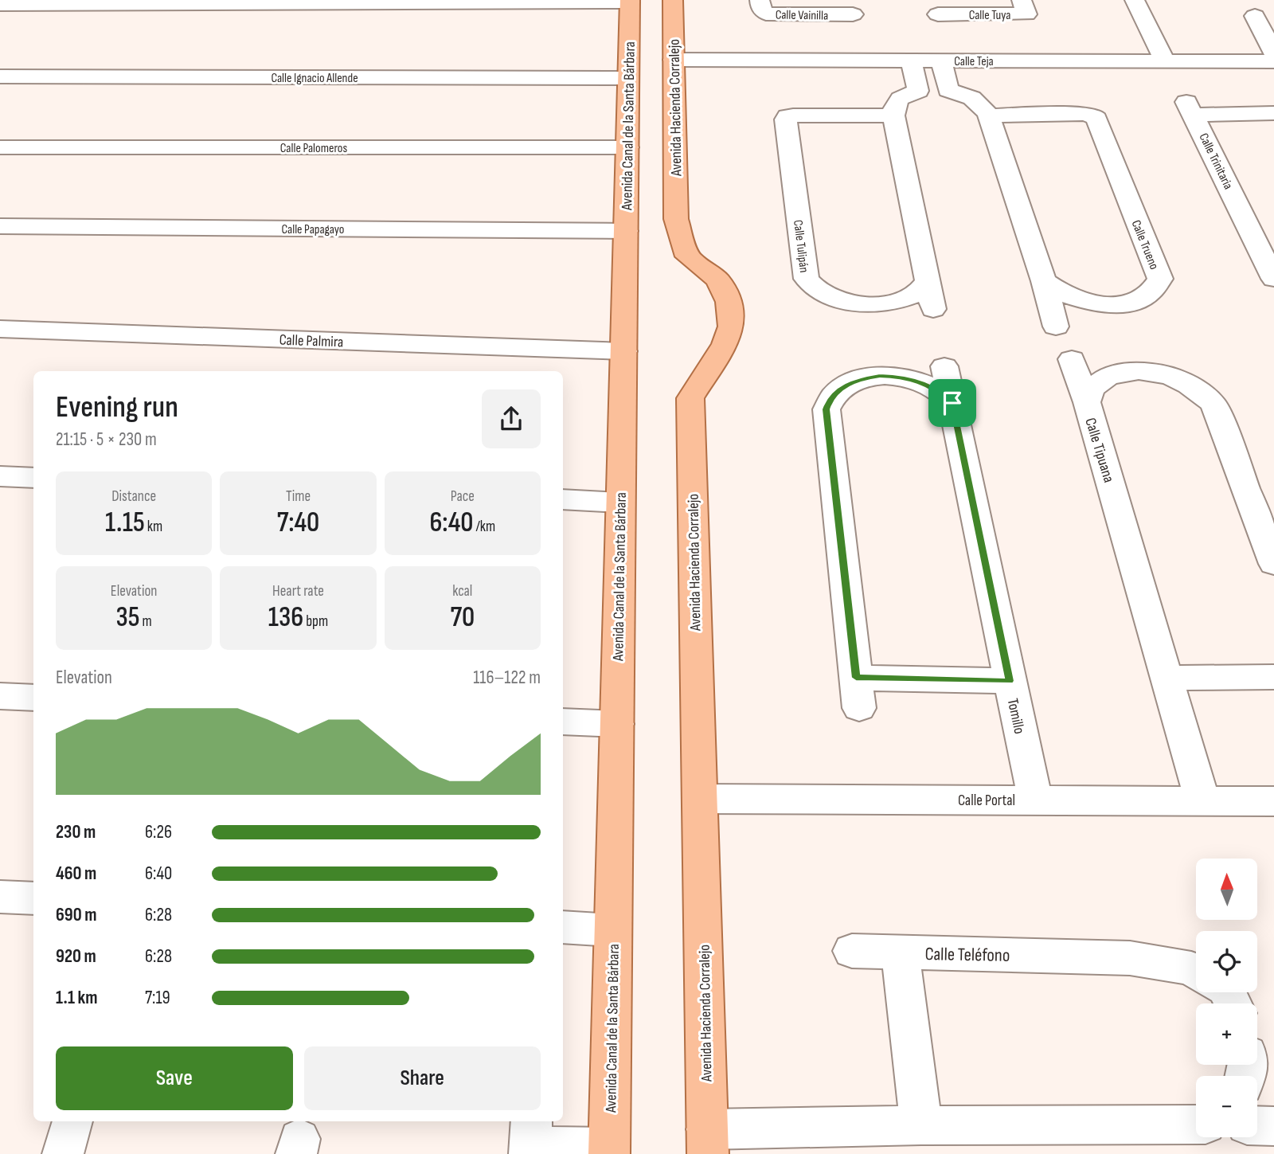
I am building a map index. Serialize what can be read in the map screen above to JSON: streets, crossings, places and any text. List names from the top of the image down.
{
  "streets": {
    "main road": ["Avenida Hacienda Corralejo", "Avenida Canal de la Santa Bárbara"],
    "street": [
      "Calle Vainilla",
      "Calle Tuya",
      "Calle Teja",
      "Calle Ignacio Allende",
      "Calle Palomeros",
      "Calle Trinitaria",
      "Calle Papagayo",
      "Calle Trueno",
      "Calle Tulipán",
      "Calle Palmira",
      "Calle Tipuana",
      "Tomillo",
      "Calle Portal",
      "Calle Teléfono"
    ]
  },
  "crossings": [
    ["Calle Vainilla", "Calle Teja"],
    ["Calle Tuya", "Calle Teja"],
    ["Calle Teja", "Avenida Hacienda Corralejo"],
    ["Calle Ignacio Allende", "Avenida Canal de la Santa Bárbara"],
    ["Avenida Hacienda Corralejo", "Calle Portal"],
    ["Avenida Canal de la Santa Bárbara", "Calle Palomeros"],
    ["Avenida Canal de la Santa Bárbara", "Calle Papagayo"],
    ["Avenida Canal de la Santa Bárbara", "Calle Palmira"],
    ["Calle Tipuana", "Calle Portal"],
    ["Tomillo", "Calle Portal"]
  ],
  "north": "top",
  "page": {
    "heading": ["Evening run", "21:15 · 5 × 230 m"],
    "stats": [
      ["Distance", "1.15 km"],
      ["Time", "7:40"],
      ["Pace", "6:40 /km"],
      ["Elevation", "35 m"],
      ["Heart rate", "136 bpm"],
      ["kcal", "70"]
    ],
    "chart": ["Elevation", "116–122 m"],
    "list": [
      {
        "name": "230 m",
        "note": "6:26"
      },
      {
        "name": "460 m",
        "note": "6:40"
      },
      {
        "name": "690 m",
        "note": "6:28"
      },
      {
        "name": "920 m",
        "note": "6:28"
      },
      {
        "name": "1.1 km",
        "note": "7:19"
      }
    ],
    "map_buttons": ["+", "−"],
    "buttons": ["Save", "Share"]
  }
}
